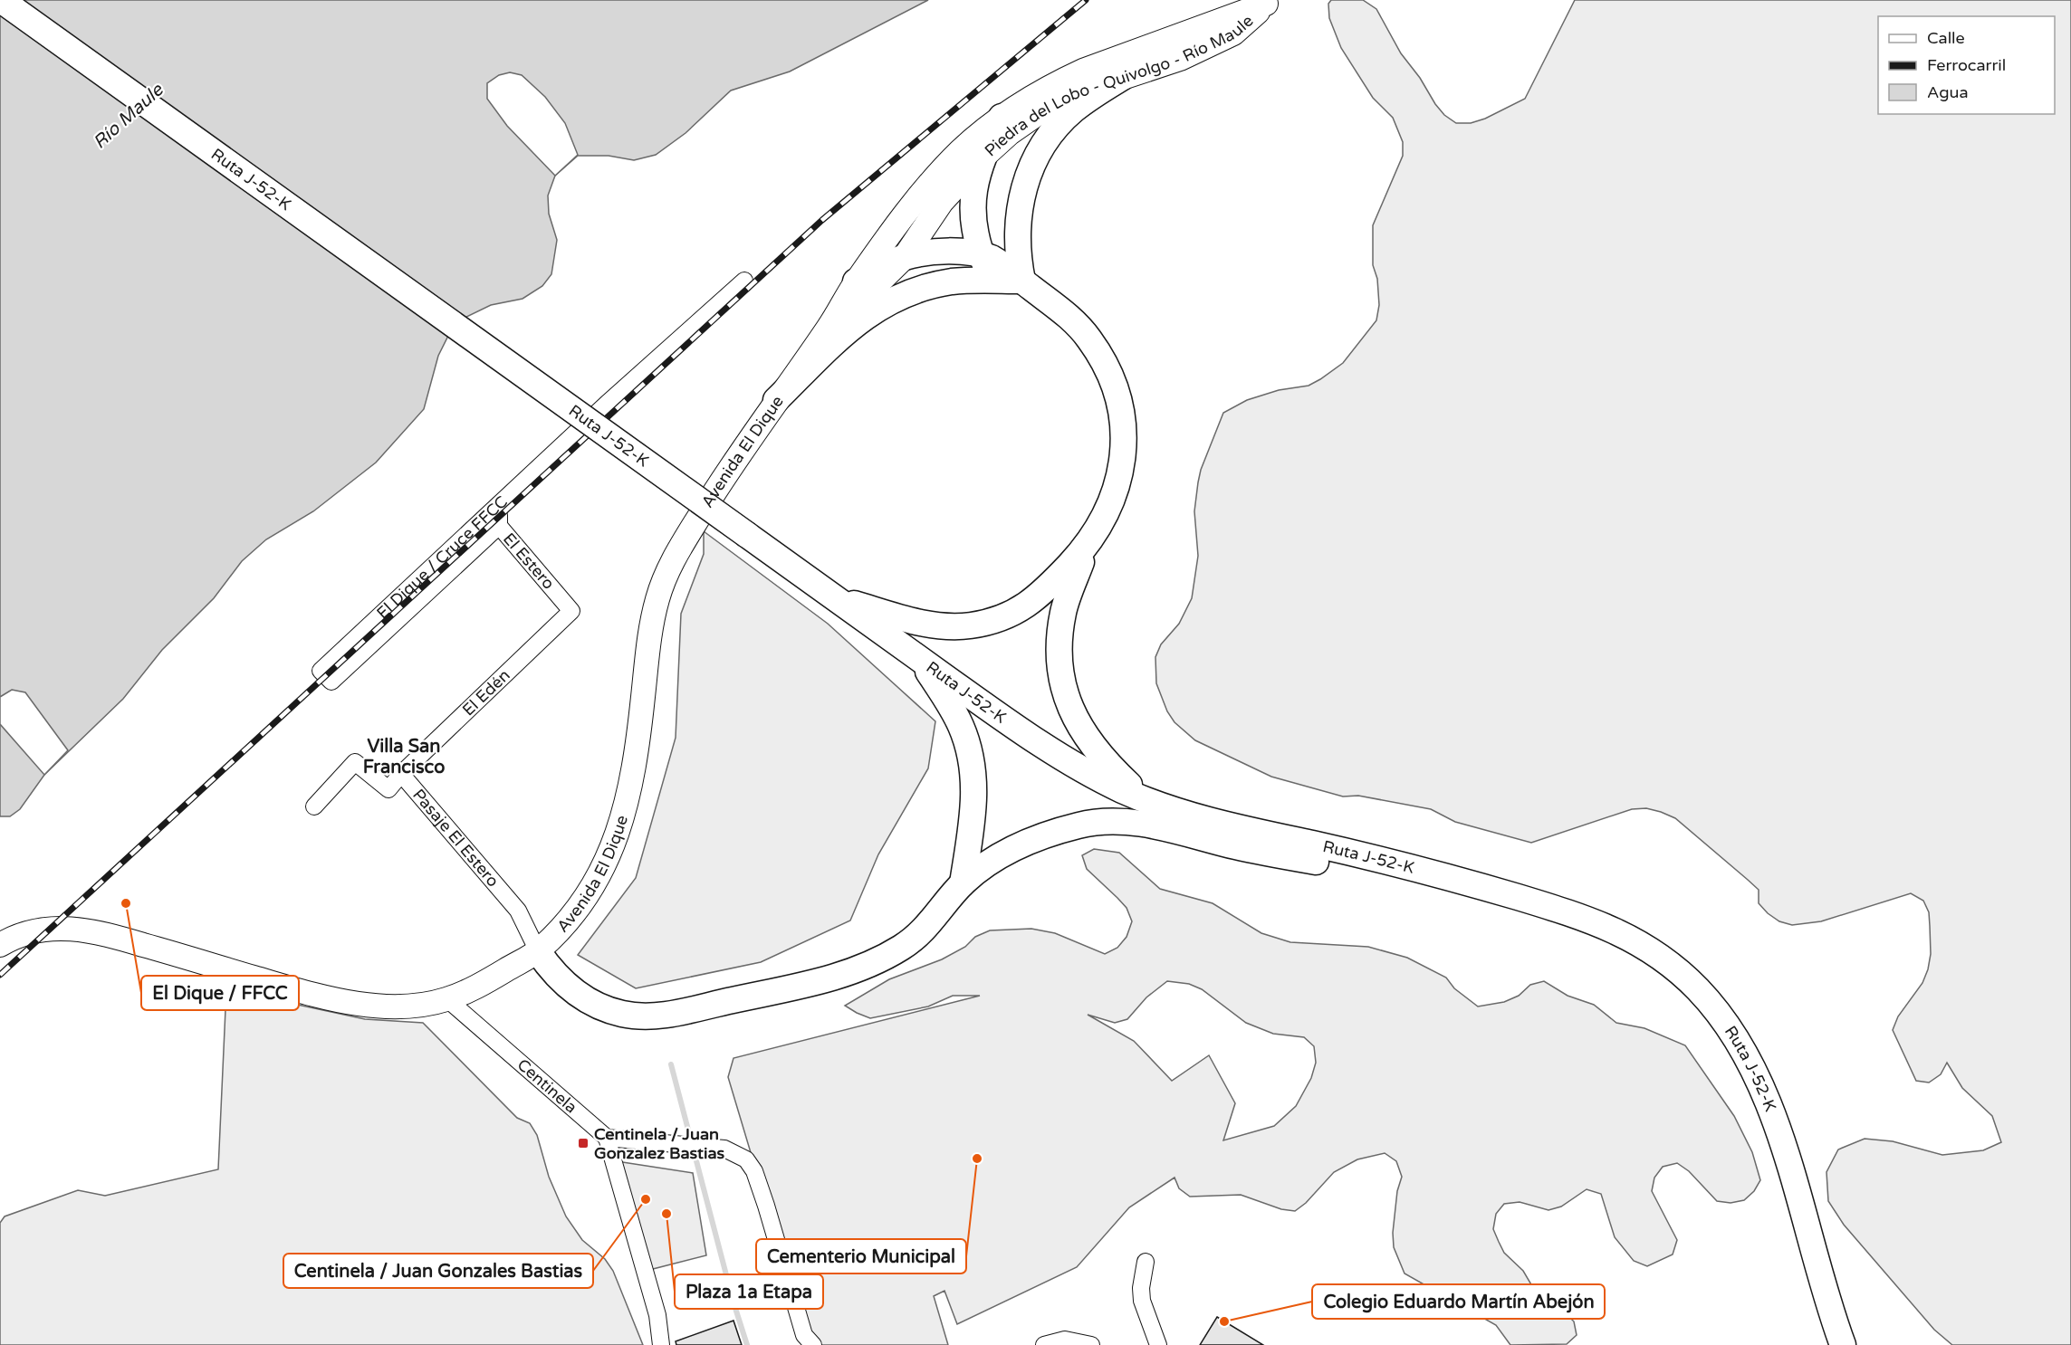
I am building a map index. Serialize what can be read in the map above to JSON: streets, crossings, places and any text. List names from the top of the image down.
{
  "streets": {
    "main road": ["Piedra del Lobo - Quivolgo - Río Maule", "Ruta J-52-K", "Avenida El Dique"],
    "street": [
      "El Dique / Cruce FFCC",
      "El Estero",
      "El Edén",
      "Pasaje El Estero",
      "Centinela"
    ]
  },
  "crossings": [
    ["Piedra del Lobo - Quivolgo - Río Maule", "Avenida El Dique"],
    ["Avenida El Dique", "Pasaje El Estero"],
    ["Avenida El Dique", "Centinela"],
    ["El Dique / Cruce FFCC", "El Estero"],
    ["El Estero", "El Edén"],
    ["El Edén", "Pasaje El Estero"]
  ],
  "districts": ["Villa San Francisco"],
  "water": ["Río Maule"],
  "places": {
    "other": [
      "El Dique / FFCC",
      "Cementerio Municipal",
      "Centinela / Juan Gonzales Bastias",
      "Plaza 1a Etapa",
      "Colegio Eduardo Martín Abejón"
    ],
    "transit": ["Centinela / Juan Gonzalez Bastias"]
  },
  "legend": ["Calle", "Ferrocarril", "Agua"]
}
